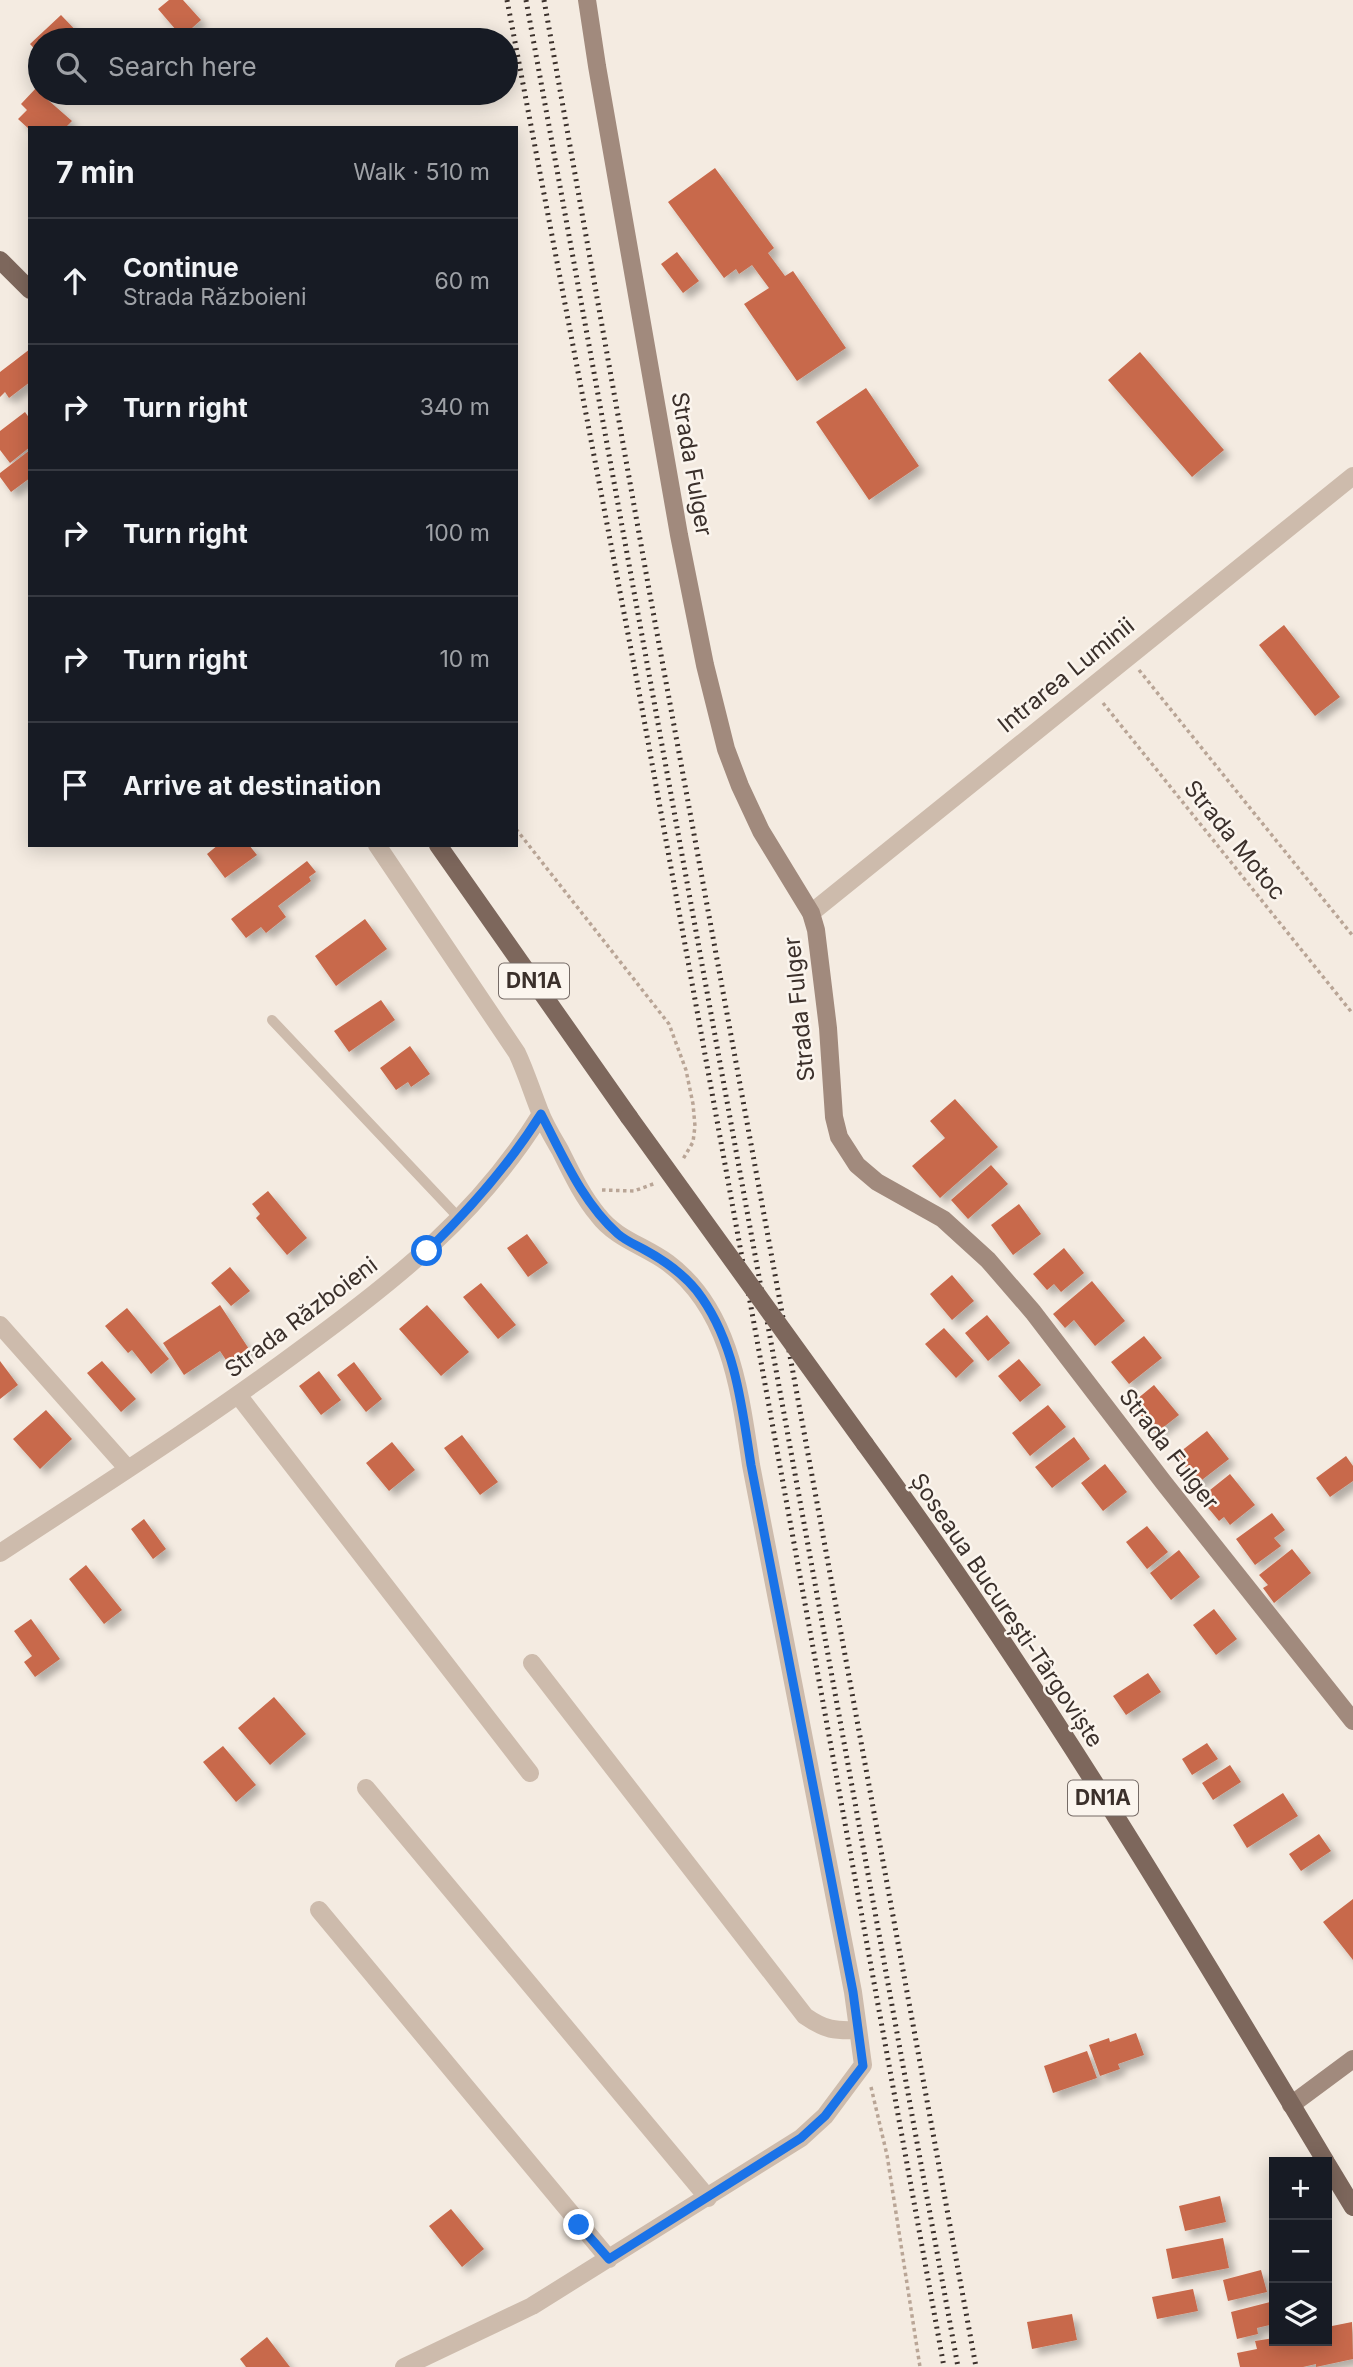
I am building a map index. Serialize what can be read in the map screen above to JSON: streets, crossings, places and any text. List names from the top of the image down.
{
  "streets": {
    "main road": ["DN1A", "Șoseaua București-Târgoviște"],
    "street": ["Strada Fulger", "Intrarea Luminii", "Strada Războieni"],
    "path": ["Strada Motoc"]
  },
  "crossings": [
    ["Strada Fulger", "Intrarea Luminii"],
    ["Intrarea Luminii", "Strada Motoc"]
  ],
  "page": {
    "search": "Search here",
    "heading": ["7 min", "Walk · 510 m"],
    "list": [
      ["Continue", "Strada Războieni", "60 m"],
      ["Turn right", "340 m"],
      ["Turn right", "100 m"],
      ["Turn right", "10 m"],
      "Arrive at destination"
    ],
    "map_buttons": ["+", "−"]
  }
}
